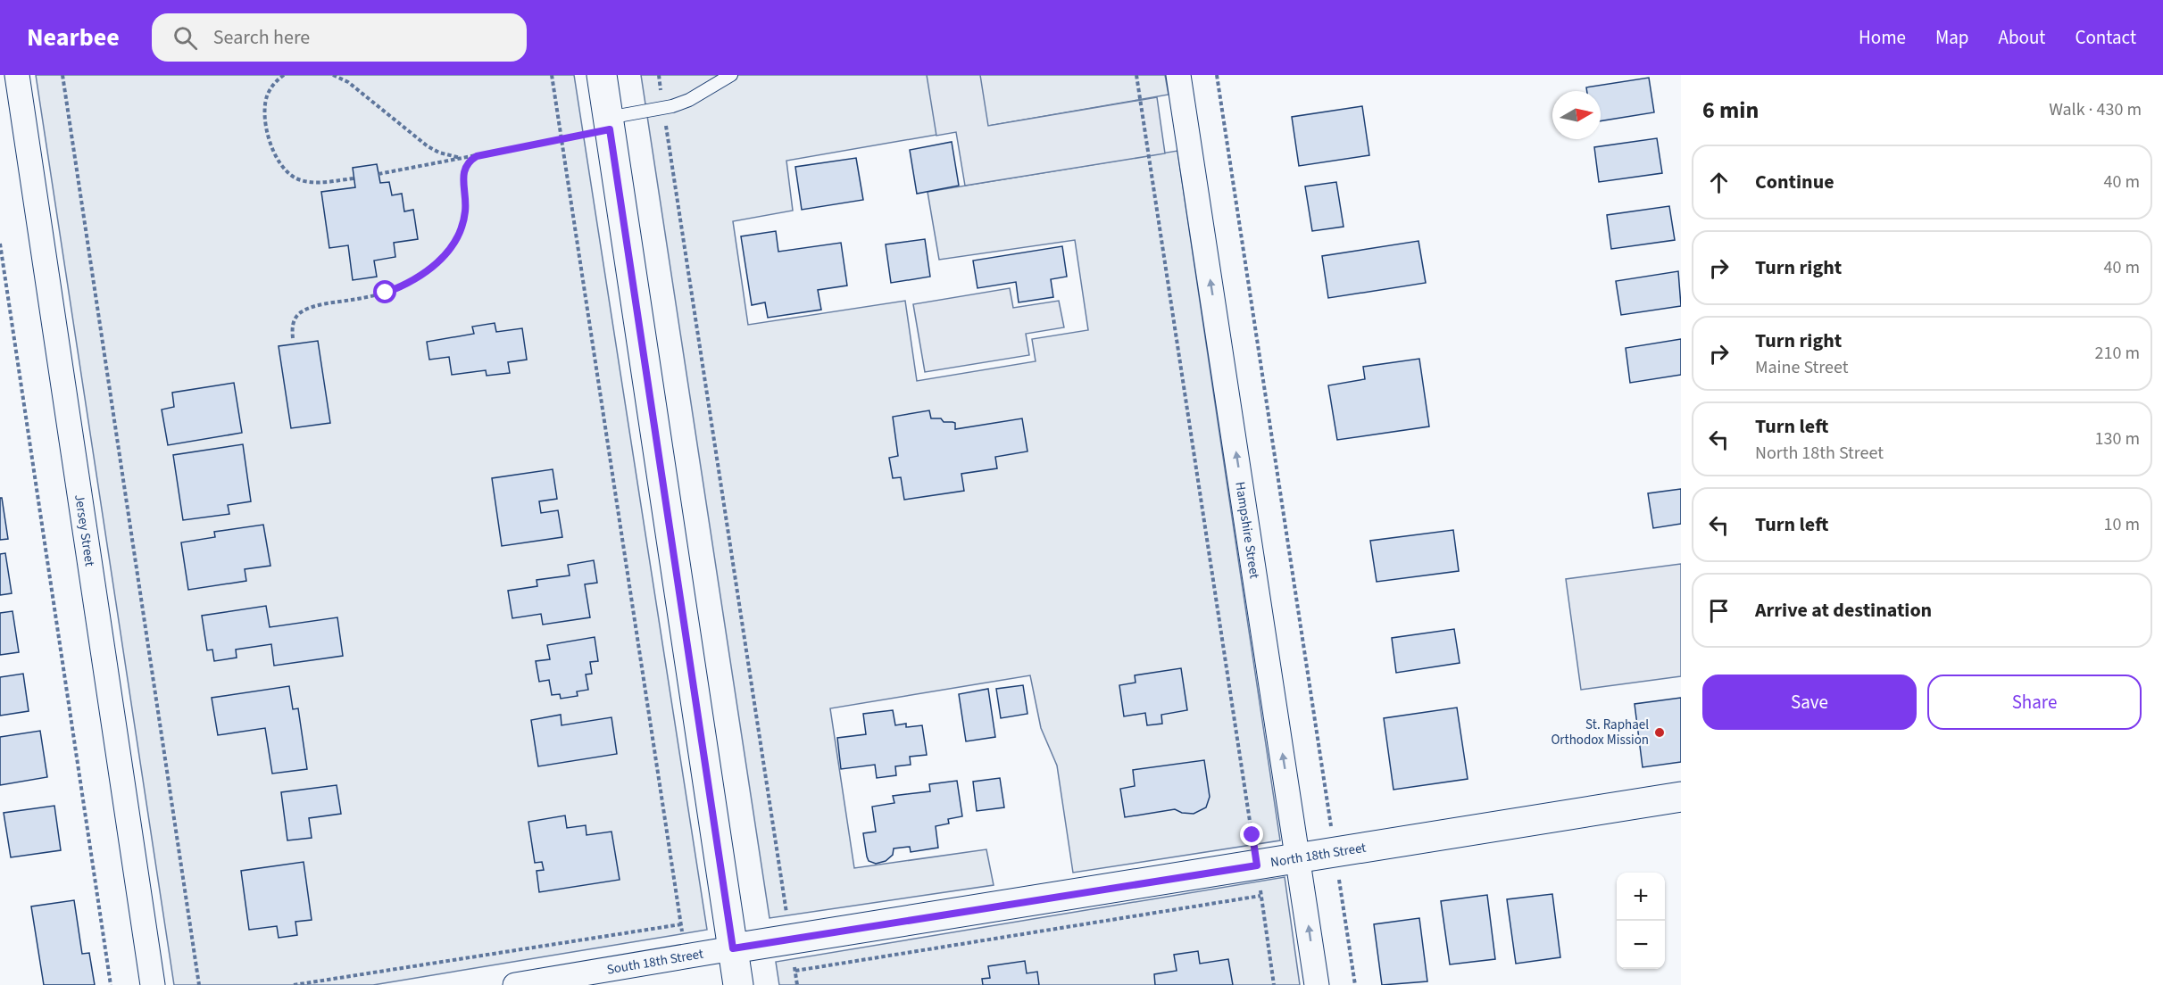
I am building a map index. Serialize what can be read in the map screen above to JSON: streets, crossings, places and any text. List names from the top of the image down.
{
  "streets": {
    "street": [
      "Jersey Street",
      "Hampshire Street",
      "North 18th Street",
      "South 18th Street"
    ]
  },
  "crossings": [
    ["Hampshire Street", "North 18th Street"],
    ["North 18th Street", "South 18th Street"]
  ],
  "one_way": ["Hampshire Street"],
  "places": ["St. Raphael Orthodox Mission"],
  "north": "right",
  "page": {
    "header": "Nearbee",
    "search": "Search here",
    "nav": [
      "Home",
      "Map",
      "About",
      "Contact"
    ],
    "heading": ["6 min", "Walk · 430 m"],
    "list": [
      ["Continue", "40 m"],
      ["Turn right", "40 m"],
      ["Turn right", "Maine Street", "210 m"],
      ["Turn left", "North 18th Street", "130 m"],
      ["Turn left", "10 m"],
      "Arrive at destination"
    ],
    "buttons": ["Save", "Share"],
    "map_buttons": ["+", "−"]
  }
}
